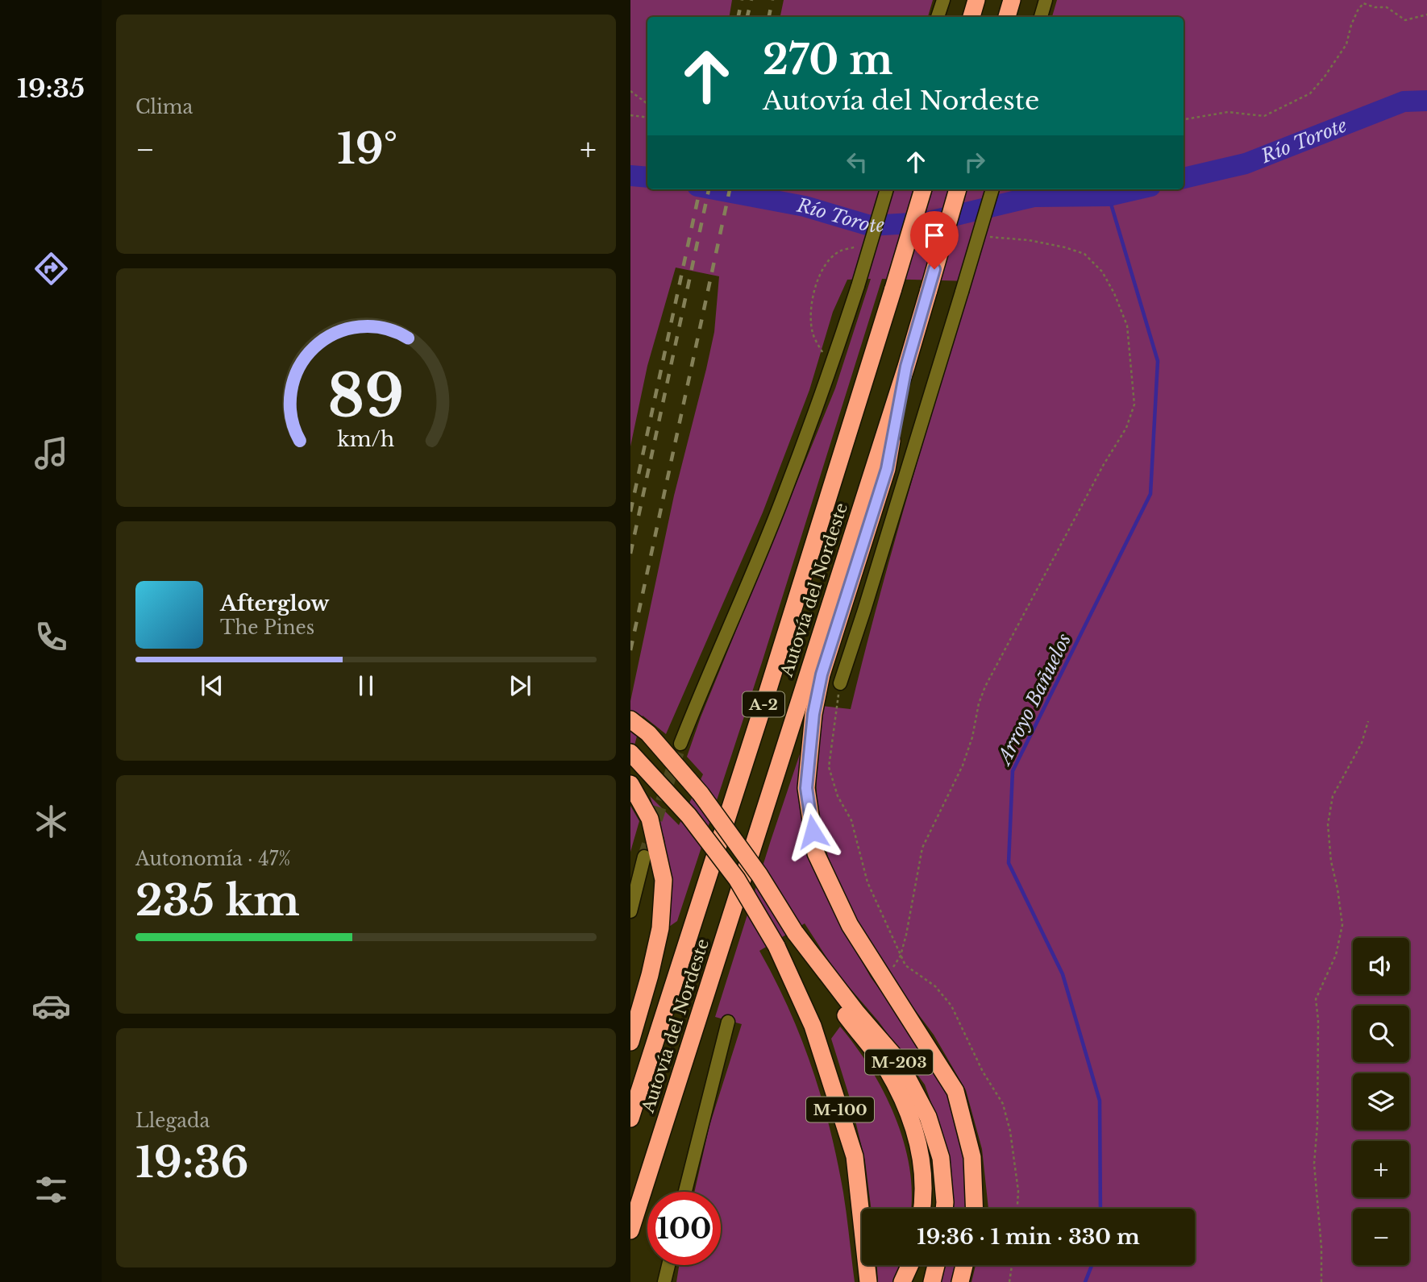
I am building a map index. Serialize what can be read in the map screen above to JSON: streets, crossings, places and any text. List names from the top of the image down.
{
  "streets": {
    "highway": [
      "Autovía del Nordeste",
      "A-2",
      "M-203",
      "M-100"
    ]
  },
  "crossings": [
    ["Autovía del Nordeste", "A-2"]
  ],
  "water": ["Río Torote", "Arroyo Bañuelos"],
  "page": {
    "tabs": "19:35",
    "tile": [
      "Clima",
      ["Autonomía · 47%", "235 km"],
      ["Llegada", "19:36"]
    ],
    "turn": ["270 m", "Autovía del Nordeste"],
    "heat": ["−", "19°", "+"],
    "song": ["Afterglow", "The Pines"],
    "map_buttons": ["+", "−"],
    "limit": "100",
    "trip": "19:36 · 1 min · 330 m",
    "gauge": ["89", "km/h"]
  }
}
